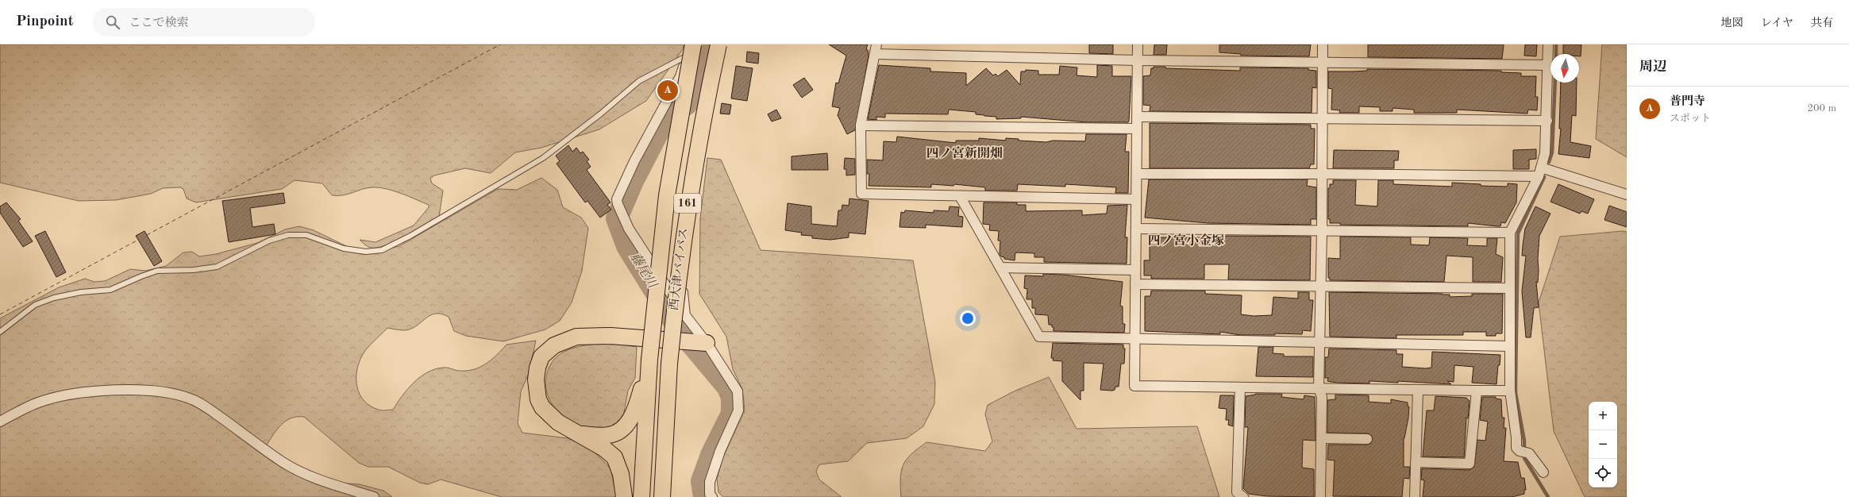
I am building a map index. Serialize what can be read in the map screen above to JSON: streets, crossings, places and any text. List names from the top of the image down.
{
  "streets": {
    "highway": ["161", "西大津バイパス"]
  },
  "districts": ["四ノ宮新開畑", "四ノ宮小金塚"],
  "water": ["藤尾川"],
  "north": "bottom",
  "page": {
    "header": "Pinpoint",
    "search": "ここで検索",
    "nav": ["地図", "レイヤ", "共有"],
    "heading": "周辺",
    "pins": "A",
    "list": [
      {
        "mark": "A",
        "name": "普門寺",
        "note": "スポット",
        "value": "200 m"
      }
    ],
    "map_buttons": ["+", "−"]
  }
}
